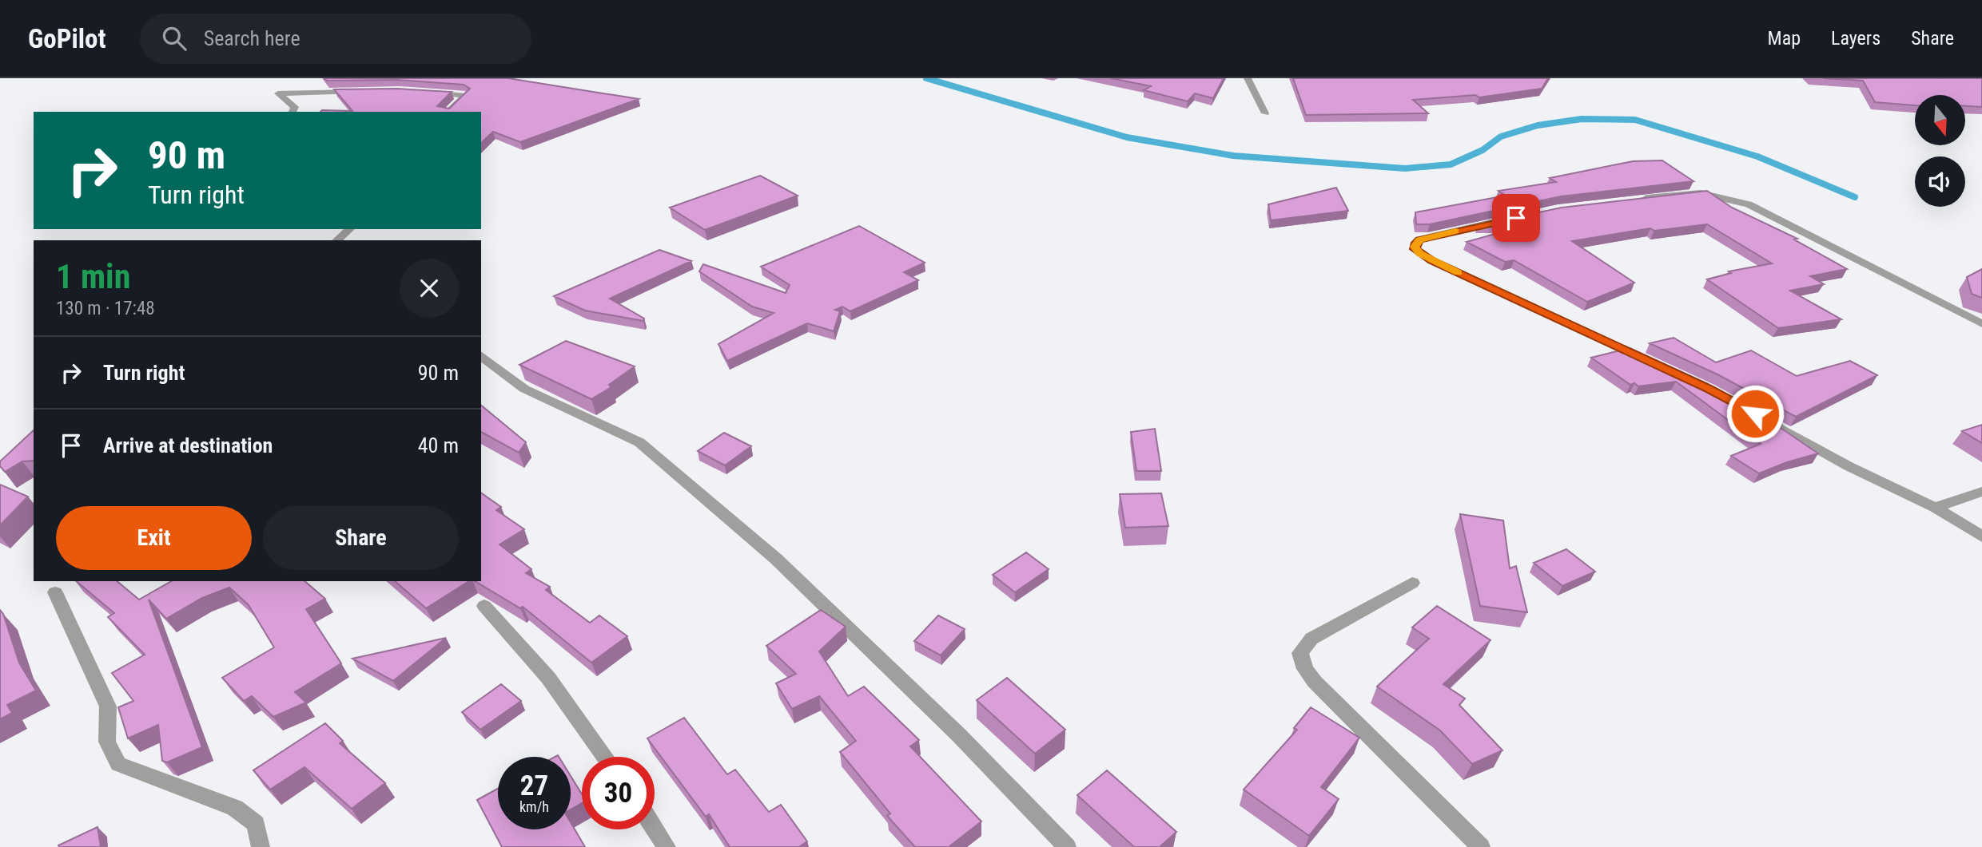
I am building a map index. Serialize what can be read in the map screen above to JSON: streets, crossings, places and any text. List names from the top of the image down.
{
  "north": "bottom",
  "page": {
    "header": "GoPilot",
    "search": "Search here",
    "nav": ["Map", "Layers", "Share"],
    "turn": ["90 m", "Turn right"],
    "heading": ["1 min", "130 m · 17:48"],
    "list": [
      {
        "name": "Turn right",
        "value": "90 m"
      },
      {
        "name": "Arrive at destination",
        "value": "40 m"
      }
    ],
    "buttons": ["Exit", "Share"],
    "speed": "27 km/h",
    "limit": "30"
  }
}
